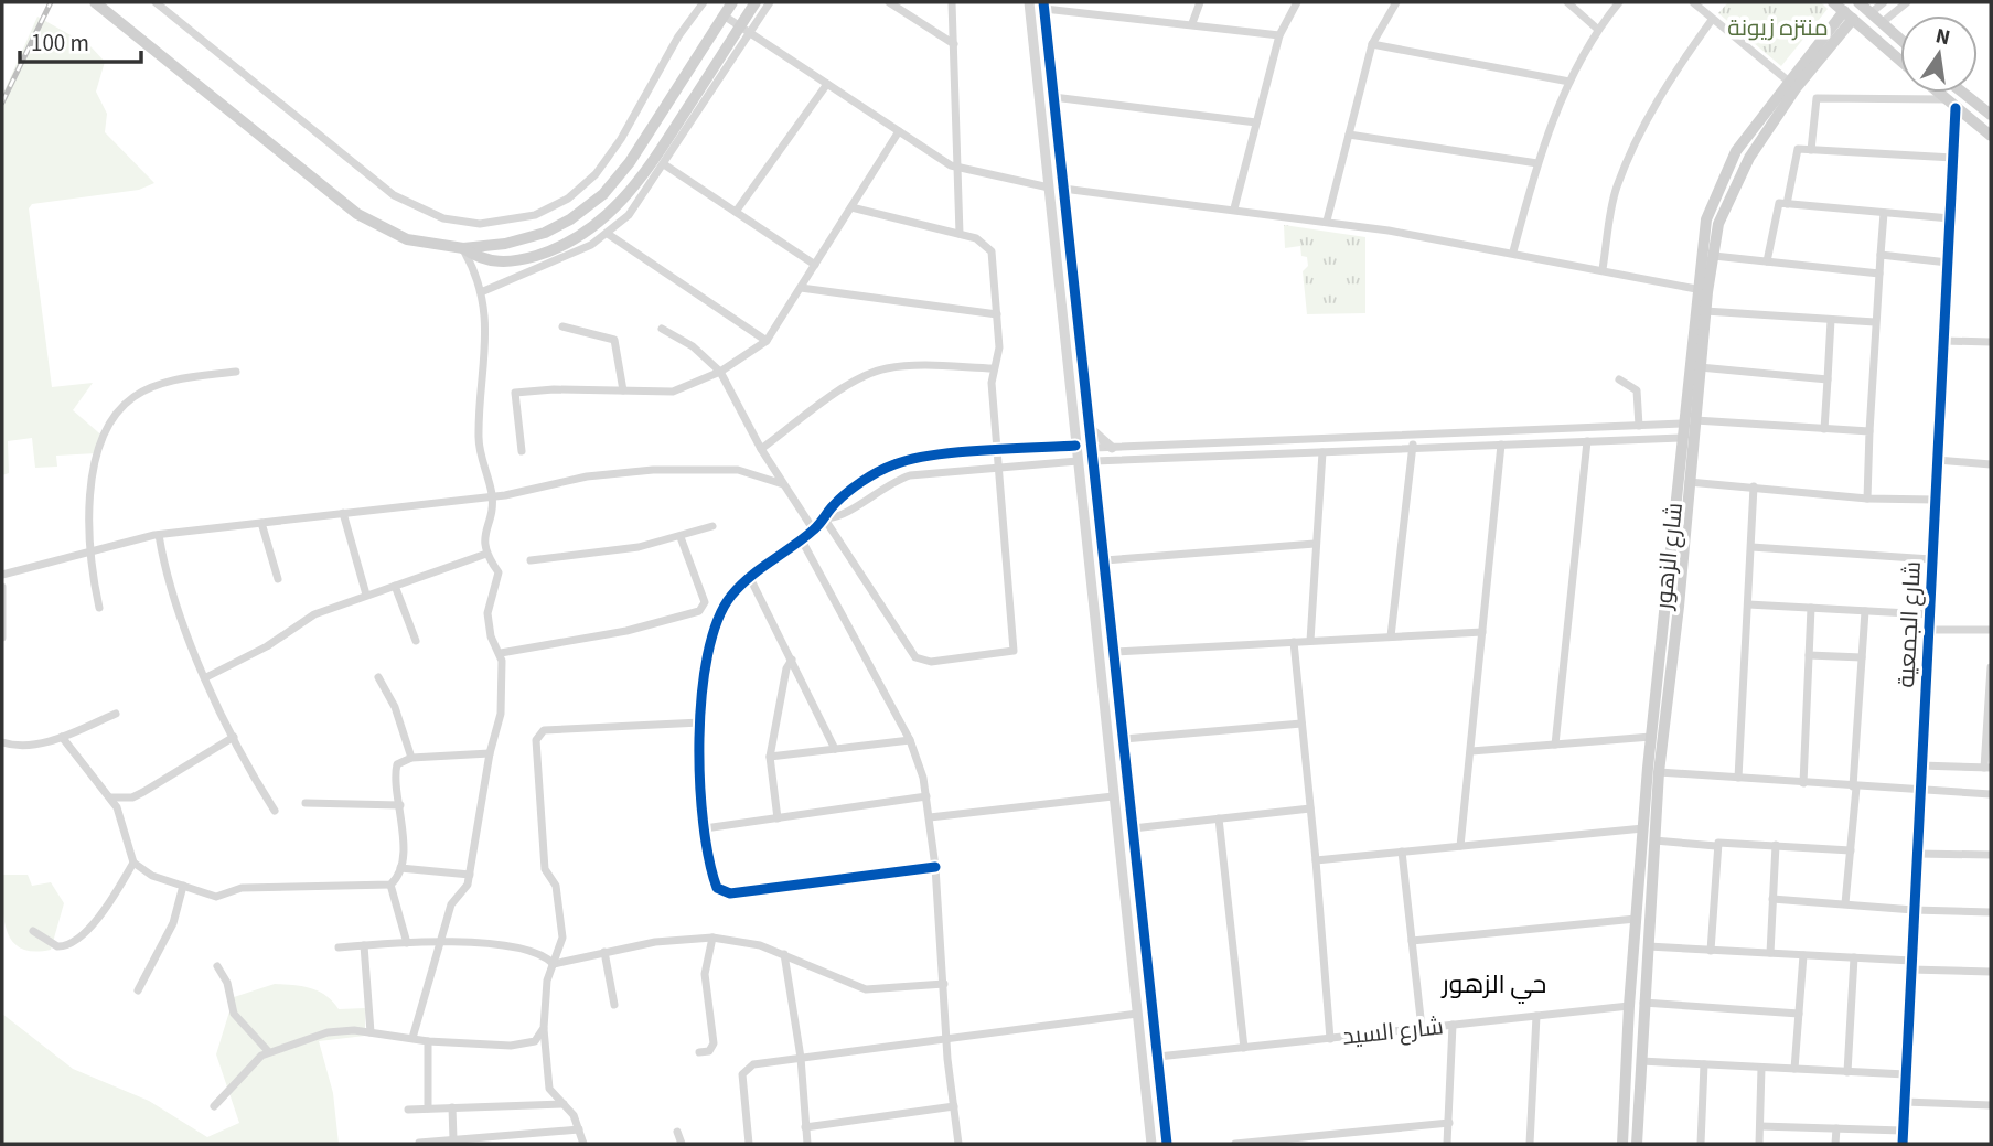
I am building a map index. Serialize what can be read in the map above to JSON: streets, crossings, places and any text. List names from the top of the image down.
{
  "streets": {
    "main road": ["شارع الزهور"],
    "street": ["شارع الجمعية", "شارع السيد"]
  },
  "crossings": [
    ["شارع الزهور", "شارع السيد"]
  ],
  "districts": ["حي الزهور"],
  "parks": ["منتزه زيونة"],
  "scale_bar": "100 m",
  "north": "top"
}
